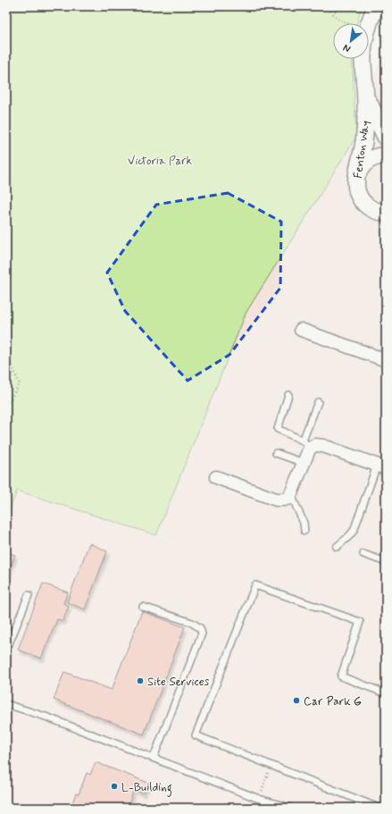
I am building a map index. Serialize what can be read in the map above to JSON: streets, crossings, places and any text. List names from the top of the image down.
{
  "streets": {
    "street": ["Fenton Way"]
  },
  "parks": ["Victoria Park"],
  "places": ["Site Services", "Car Park G", "L-Building"],
  "north": "bottom left"
}
